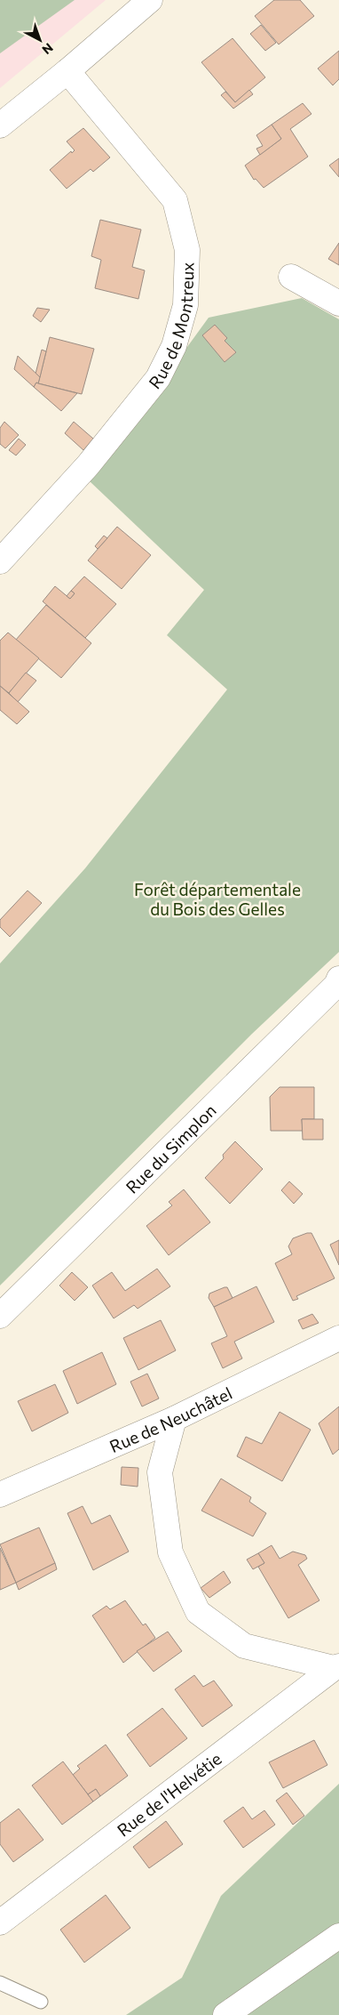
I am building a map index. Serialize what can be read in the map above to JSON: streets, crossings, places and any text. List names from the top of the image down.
{
  "streets": {
    "street": [
      "Rue de Montreux",
      "Rue du Simplon",
      "Rue de Neuchâtel",
      "Rue de l'Helvétie"
    ]
  },
  "parks": ["Forêt départementale du Bois des Gelles"],
  "north": "bottom right"
}
